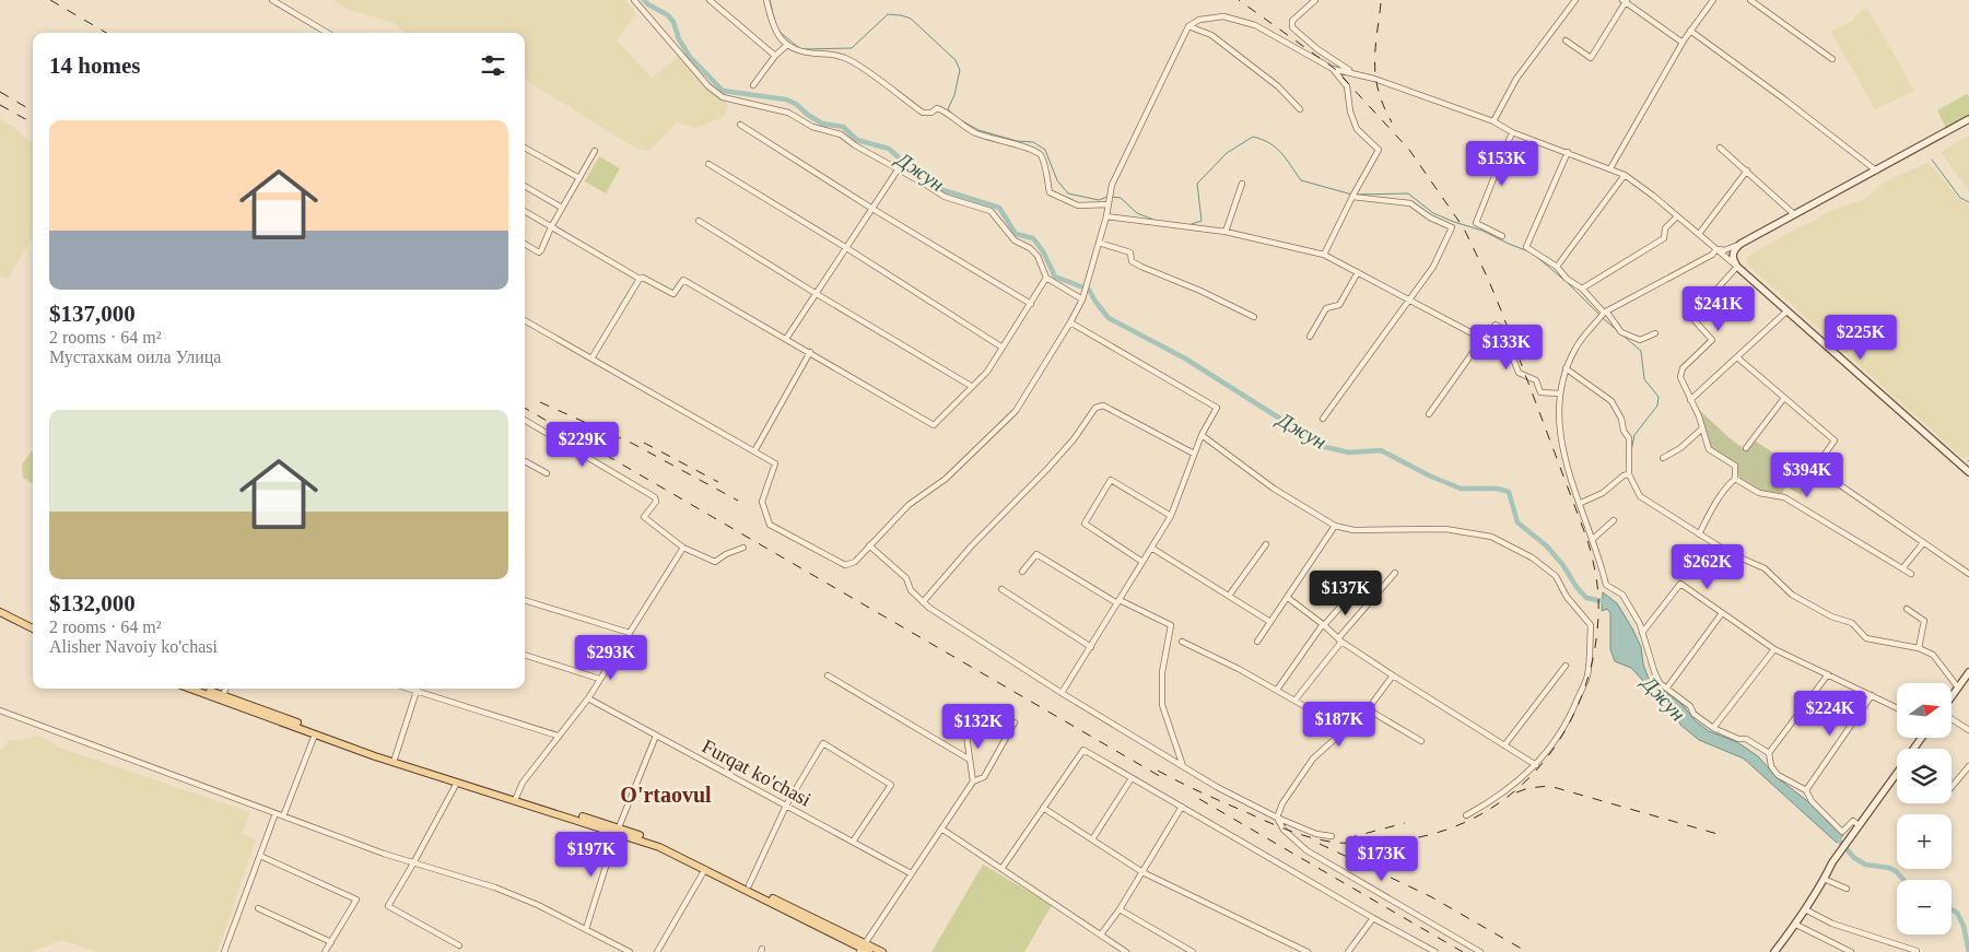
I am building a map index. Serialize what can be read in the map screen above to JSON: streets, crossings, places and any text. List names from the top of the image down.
{
  "streets": {
    "street": ["Furqat ko'chasi"]
  },
  "districts": ["O'rtaovul"],
  "water": ["Джун"],
  "north": "right",
  "page": {
    "heading": "14 homes",
    "list": [
      {
        "name": "$137,000",
        "note": "2 rooms · 64 m² · Мустахкам оила Улица"
      },
      {
        "name": "$132,000",
        "note": "2 rooms · 64 m² · Alisher Navoiy ko'chasi"
      }
    ],
    "price": [
      "$153K",
      "$241K",
      "$225K",
      "$133K",
      "$229K",
      "$394K",
      "$262K",
      "$137K",
      "$293K",
      "$224K",
      "$187K",
      "$132K",
      "$197K",
      "$173K"
    ],
    "map_buttons": ["+", "−"]
  }
}
